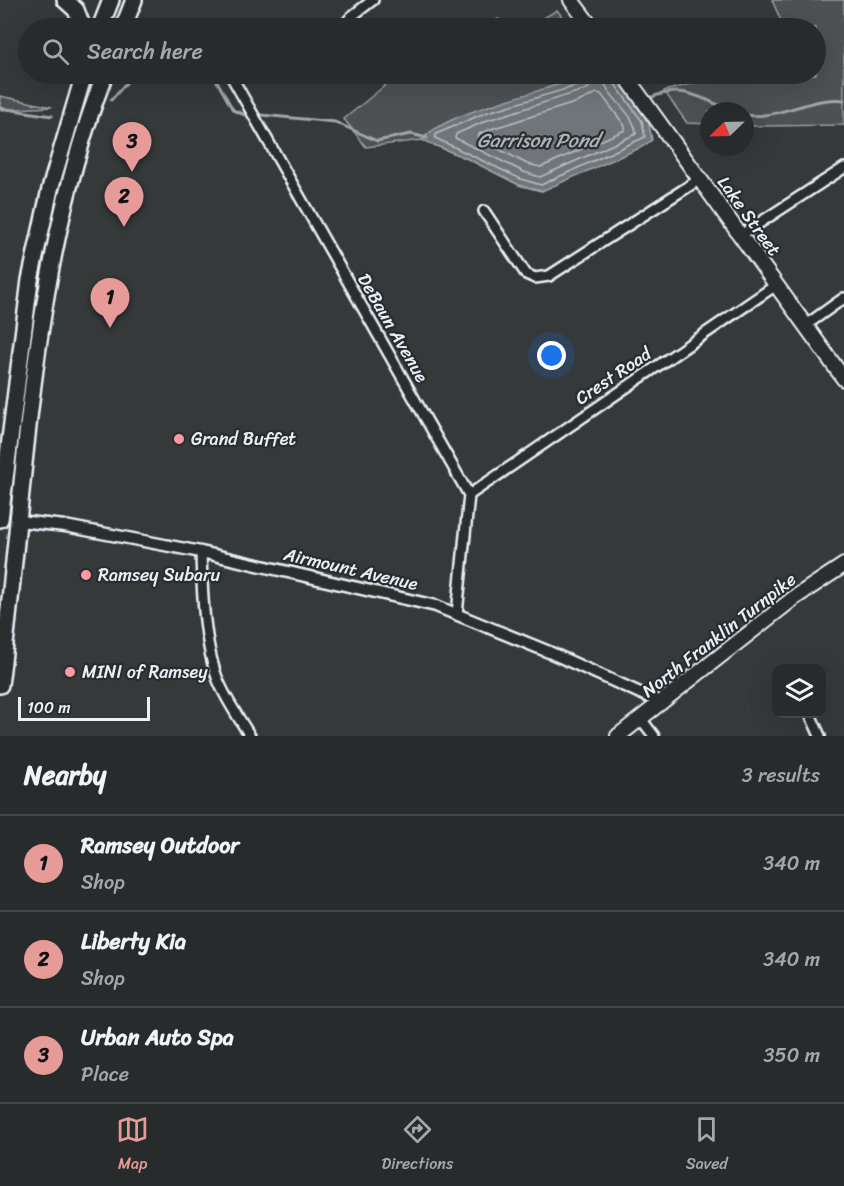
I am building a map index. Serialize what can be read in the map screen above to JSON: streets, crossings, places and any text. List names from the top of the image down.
{
  "streets": {
    "main road": ["Lake Street", "North Franklin Turnpike"],
    "street": ["DeBaun Avenue", "Crest Road", "Airmount Avenue"]
  },
  "crossings": [
    ["Lake Street", "Crest Road"],
    ["DeBaun Avenue", "Crest Road"],
    ["Airmount Avenue", "North Franklin Turnpike"]
  ],
  "water": ["Garrison Pond"],
  "places": ["Grand Buffet", "Ramsey Subaru", "MINI of Ramsey"],
  "scale_bar": "100 m",
  "north": "bottom left",
  "page": {
    "search": "Search here",
    "pins": ["3", "2", "1"],
    "scale": "100 m",
    "heading": ["Nearby", "3 results"],
    "list": [
      {
        "mark": "1",
        "name": "Ramsey Outdoor",
        "note": "Shop",
        "value": "340 m"
      },
      {
        "mark": "2",
        "name": "Liberty Kia",
        "note": "Shop",
        "value": "340 m"
      },
      {
        "mark": "3",
        "name": "Urban Auto Spa",
        "note": "Place",
        "value": "350 m"
      }
    ],
    "nav": ["Map", "Directions", "Saved"]
  }
}
